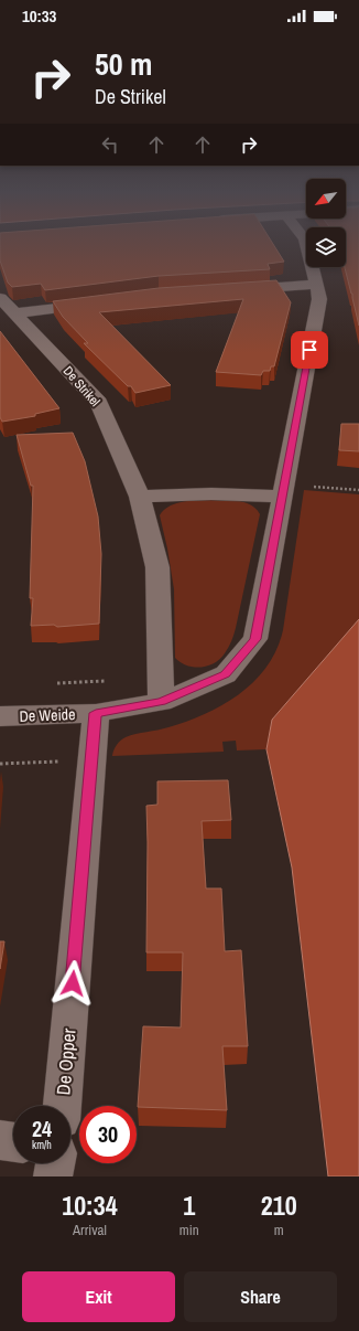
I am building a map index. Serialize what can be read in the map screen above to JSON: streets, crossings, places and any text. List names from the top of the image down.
{
  "streets": {
    "street": ["De Strikel", "De Weide", "De Opper"]
  },
  "crossings": [
    ["De Weide", "De Opper"]
  ],
  "north": "bottom left",
  "page": {
    "status": "10:33",
    "turn": ["50 m", "De Strikel"],
    "speed": "24 km/h",
    "limit": "30",
    "eta": [
      "10:34",
      "Arrival",
      "1",
      "min",
      "210",
      "m"
    ],
    "buttons": ["Exit", "Share"]
  }
}
